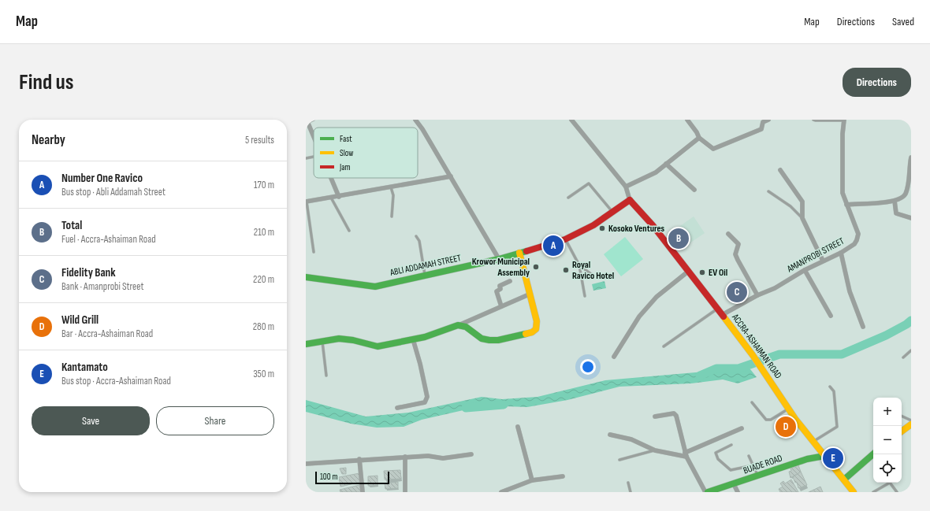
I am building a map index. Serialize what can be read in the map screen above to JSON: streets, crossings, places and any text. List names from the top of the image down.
{
  "streets": {
    "street": [
      "AMANPROBI STREET",
      "ABLI ADDAMAH STREET",
      "ACCRA-ASHAIMAN ROAD",
      "BUADE ROAD"
    ]
  },
  "crossings": [
    ["AMANPROBI STREET", "ACCRA-ASHAIMAN ROAD"],
    ["ABLI ADDAMAH STREET", "ACCRA-ASHAIMAN ROAD"],
    ["ACCRA-ASHAIMAN ROAD", "BUADE ROAD"]
  ],
  "places": [
    "Kosoko Ventures",
    "Krowor Municipal Assembly",
    "Royal Ravico Hotel",
    "EV Oil"
  ],
  "legend": ["Fast", "Slow", "Jam"],
  "scale_bar": "100 m",
  "page": {
    "header": "Map",
    "nav": ["Map", "Directions", "Saved"],
    "buttons": [
      "Directions",
      ["Save", "Share"]
    ],
    "title": "Find us",
    "heading": ["Nearby", "5 results"],
    "list": [
      {
        "mark": "A",
        "name": "Number One Ravico",
        "note": "Bus stop · Abli Addamah Street",
        "value": "170 m"
      },
      {
        "mark": "B",
        "name": "Total",
        "note": "Fuel · Accra-Ashaiman Road",
        "value": "210 m"
      },
      {
        "mark": "C",
        "name": "Fidelity Bank",
        "note": "Bank · Amanprobi Street",
        "value": "220 m"
      },
      {
        "mark": "D",
        "name": "Wild Grill",
        "note": "Bar · Accra-Ashaiman Road",
        "value": "280 m"
      },
      {
        "mark": "E",
        "name": "Kantamato",
        "note": "Bus stop · Accra-Ashaiman Road",
        "value": "350 m"
      }
    ],
    "pins": [
      "B",
      "A",
      "C",
      "D",
      "E"
    ],
    "map_buttons": ["+", "−"],
    "scale": "100 m"
  }
}
